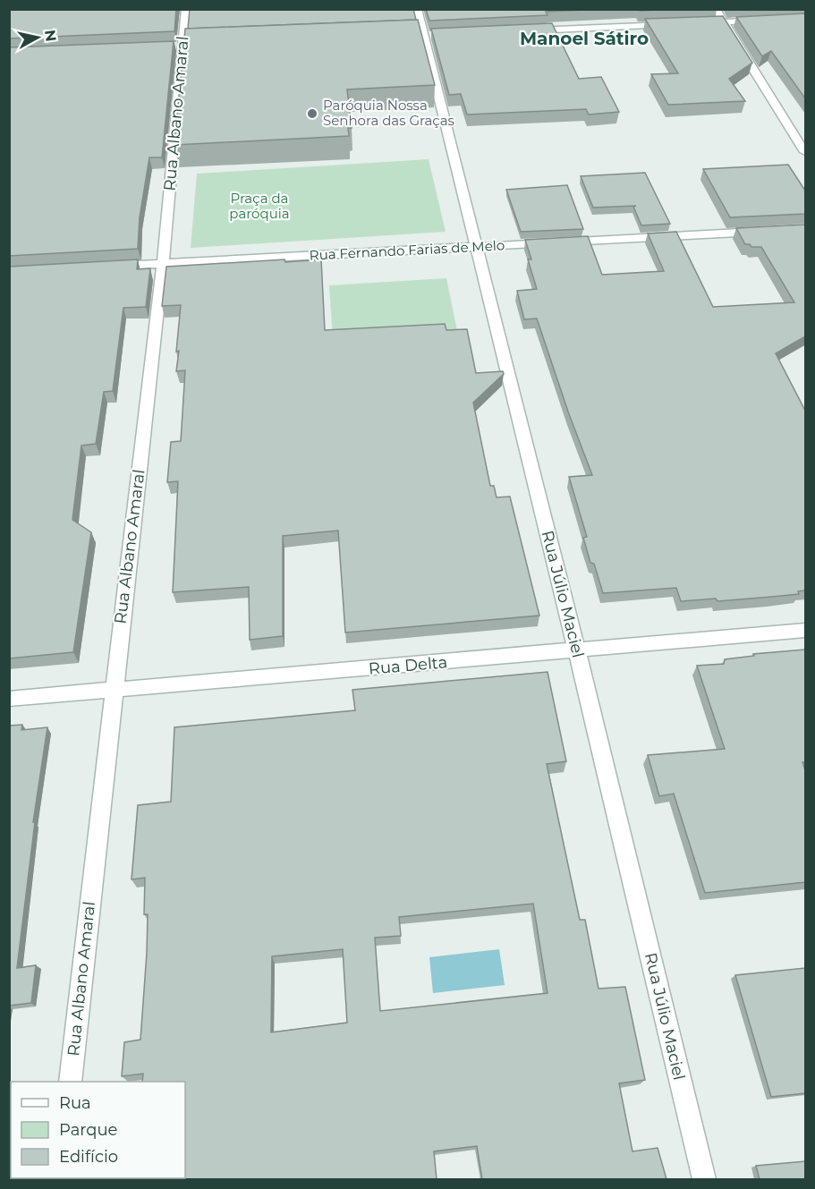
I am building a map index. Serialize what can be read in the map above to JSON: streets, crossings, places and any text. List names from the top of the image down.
{
  "streets": {
    "street": [
      "Rua Albano Amaral",
      "Rua Fernando Farias de Melo",
      "Rua Júlio Maciel",
      "Rua Delta"
    ]
  },
  "crossings": [
    ["Rua Albano Amaral", "Rua Fernando Farias de Melo"],
    ["Rua Albano Amaral", "Rua Delta"],
    ["Rua Fernando Farias de Melo", "Rua Júlio Maciel"],
    ["Rua Júlio Maciel", "Rua Delta"]
  ],
  "districts": ["Manoel Sátiro"],
  "parks": ["Praça da paróquia"],
  "places": ["Paróquia Nossa Senhora das Graças"],
  "legend": ["Rua", "Parque", "Edifício"],
  "north": "right"
}
